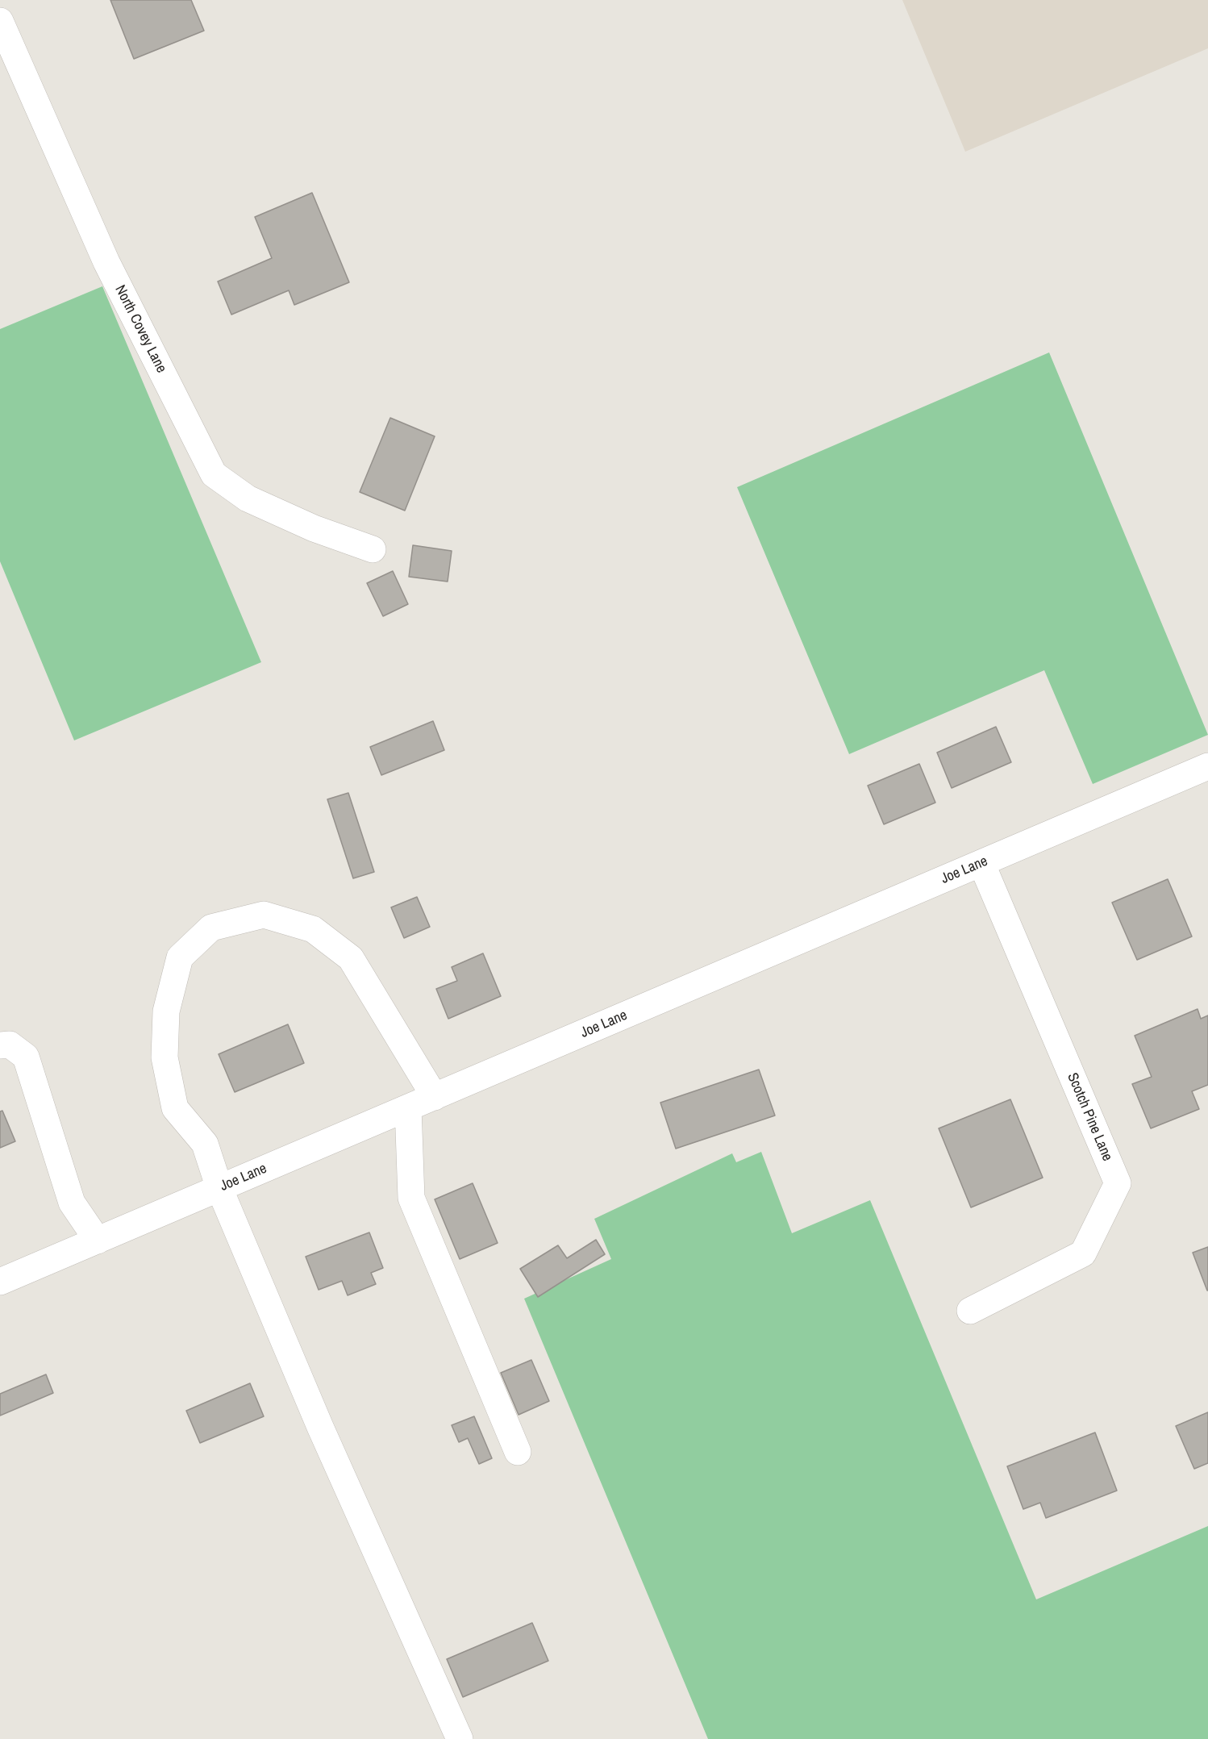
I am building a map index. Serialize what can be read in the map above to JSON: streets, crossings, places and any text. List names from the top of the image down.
{
  "streets": {
    "street": ["North Covey Lane", "Joe Lane", "Scotch Pine Lane"]
  },
  "crossings": [
    ["Joe Lane", "Scotch Pine Lane"]
  ]
}
